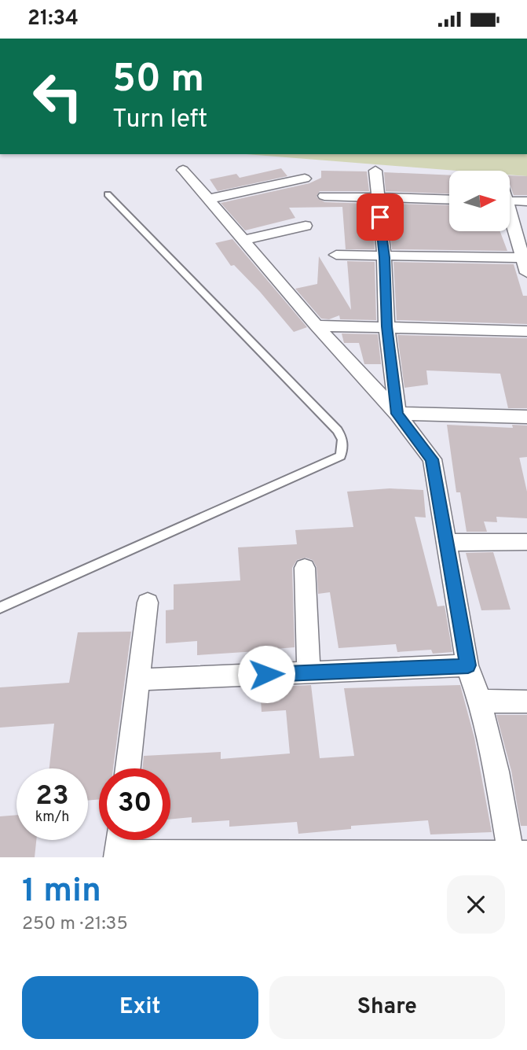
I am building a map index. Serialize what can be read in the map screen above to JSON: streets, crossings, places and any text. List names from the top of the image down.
{
  "north": "right",
  "page": {
    "status": "21:34",
    "turn": ["50 m", "Turn left"],
    "speed": "23 km/h",
    "limit": "30",
    "heading": ["1 min", "250 m · 21:35"],
    "buttons": ["Exit", "Share"]
  }
}
